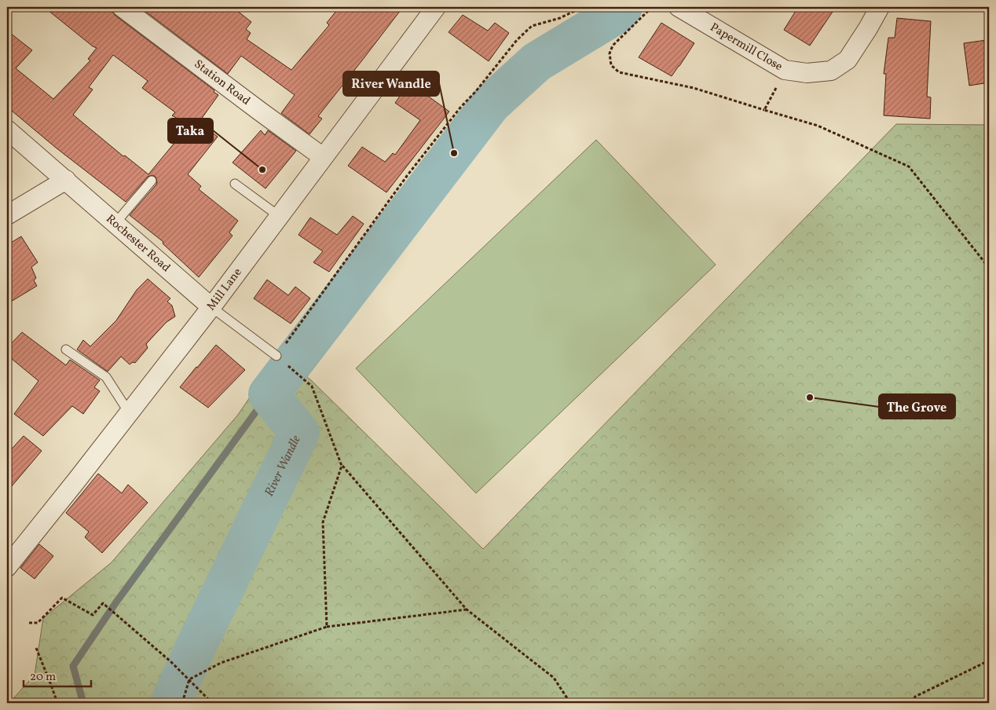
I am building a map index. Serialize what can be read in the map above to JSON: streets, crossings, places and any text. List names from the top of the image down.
{
  "streets": {
    "street": [
      "Papermill Close",
      "Station Road",
      "Rochester Road",
      "Mill Lane"
    ]
  },
  "crossings": [
    ["Station Road", "Mill Lane"],
    ["Rochester Road", "Mill Lane"]
  ],
  "water": ["River Wandle"],
  "places": ["River Wandle", "Taka", "The Grove"],
  "scale_bar": "20 m"
}
